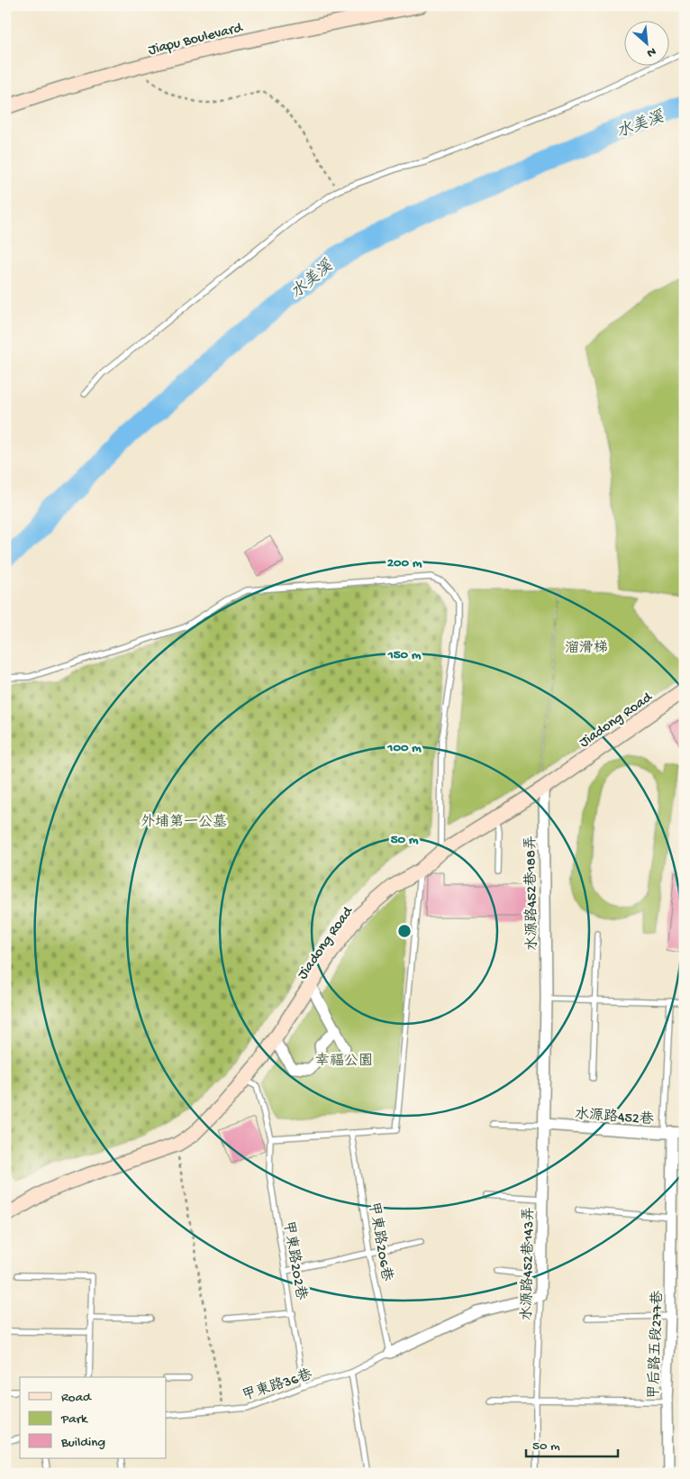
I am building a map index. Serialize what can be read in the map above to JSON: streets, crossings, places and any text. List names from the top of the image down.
{
  "streets": {
    "street": [
      "Jiapu Boulevard",
      "Jiadong Road",
      "水源路452巷188弄",
      "水源路452巷",
      "水源路452巷143弄",
      "甲后路五段277巷"
    ],
    "lane": ["甲東路206巷", "甲東路202巷", "甲東路36巷"]
  },
  "crossings": [
    ["Jiadong Road", "水源路452巷188弄"],
    ["Jiadong Road", "甲東路202巷"],
    ["水源路452巷188弄", "水源路452巷"],
    ["水源路452巷188弄", "水源路452巷143弄"],
    ["水源路452巷", "水源路452巷143弄"],
    ["水源路452巷", "甲后路五段277巷"],
    ["甲東路206巷", "甲東路36巷"],
    ["甲東路202巷", "甲東路36巷"]
  ],
  "water": ["水美溪"],
  "parks": ["溜滑梯", "外埔第一公墓", "幸福公園"],
  "legend": ["Road", "Park", "Building"],
  "scale_bar": "50 m",
  "north": "bottom right",
  "rings": [
    "200 m",
    "150 m",
    "100 m",
    "50 m"
  ]
}
